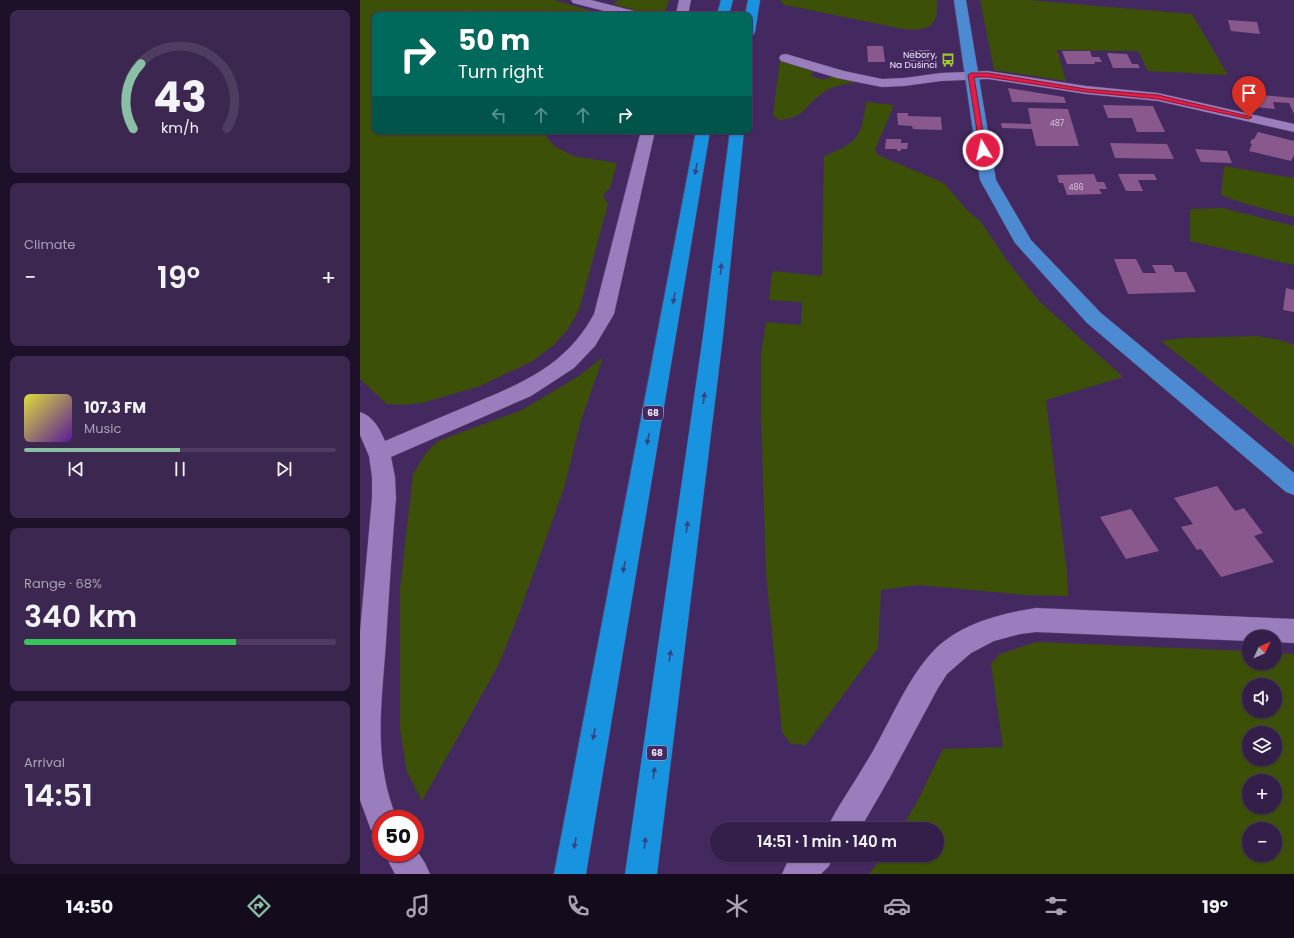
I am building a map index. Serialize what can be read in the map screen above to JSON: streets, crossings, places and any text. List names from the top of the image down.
{
  "streets": {
    "highway": ["68"]
  },
  "places": {
    "bus stop": ["Nebory, Na Dušinci"]
  },
  "house_numbers": ["487", "486"],
  "north": "top right",
  "page": {
    "turn": ["50 m", "Turn right"],
    "tile": [
      "Climate",
      ["Range · 68%", "340 km"],
      ["Arrival", "14:51"]
    ],
    "heat": ["−", "19°", "+"],
    "song": ["107.3 FM", "Music"],
    "map_buttons": ["+", "−"],
    "limit": "50",
    "trip": "14:51 · 1 min · 140 m",
    "tabs": ["14:50", "19°"],
    "gauge": ["43", "km/h"]
  }
}
